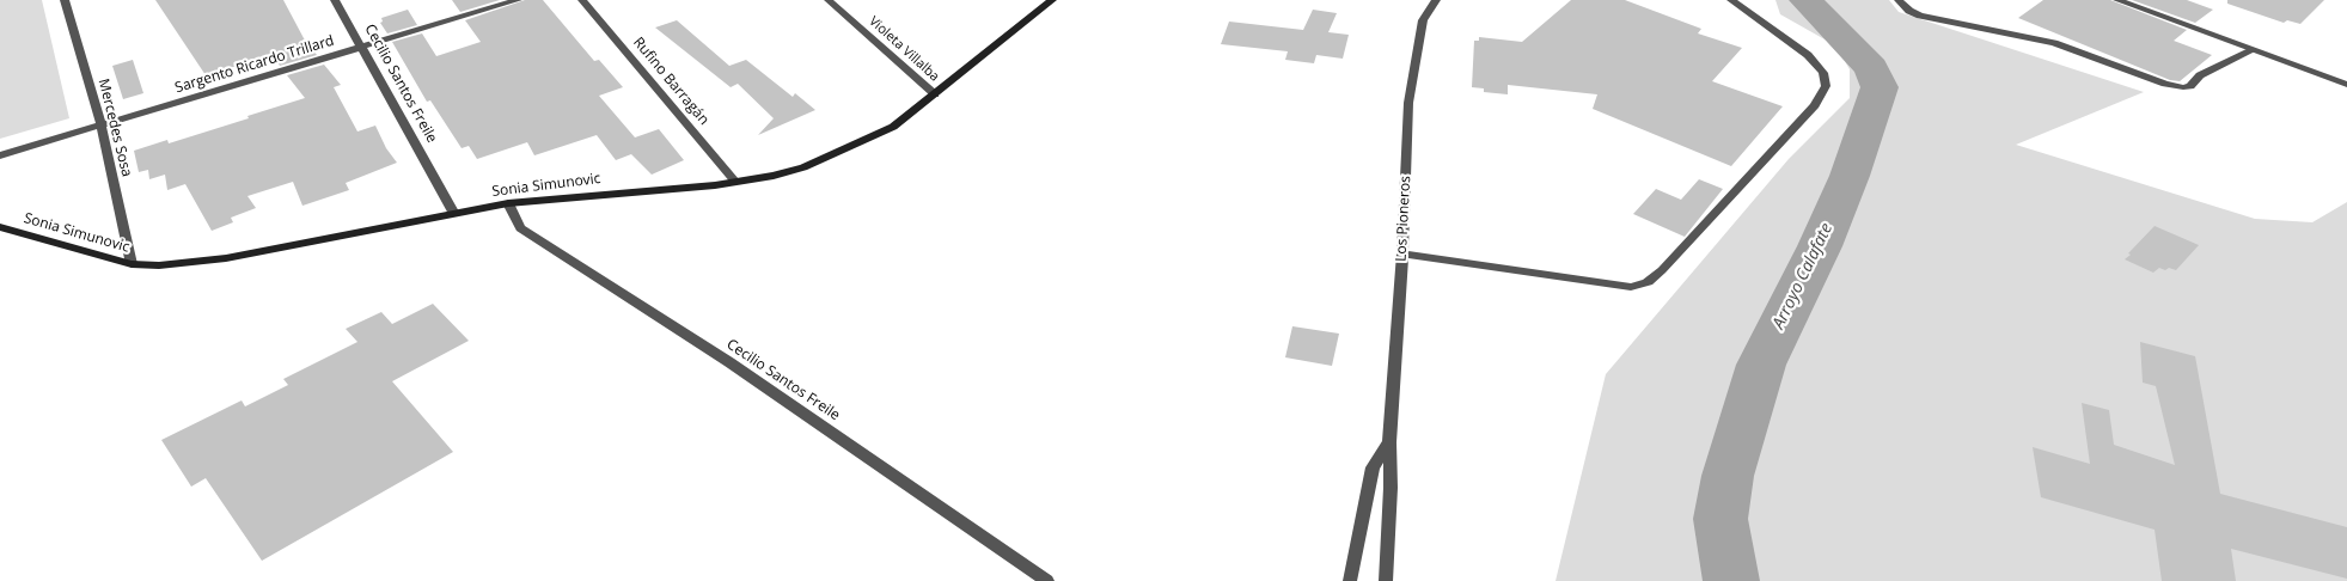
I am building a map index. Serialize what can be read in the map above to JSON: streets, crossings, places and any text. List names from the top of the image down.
{
  "streets": {
    "street": [
      "Violeta Villalba",
      "Sargento Ricardo Trillard",
      "Rufino Barragán",
      "Cecilio Santos Freile",
      "Mercedes Sosa",
      "Sonia Simunovic",
      "Los Pioneros"
    ]
  },
  "crossings": [
    ["Violeta Villalba", "Sonia Simunovic"],
    ["Sargento Ricardo Trillard", "Cecilio Santos Freile"],
    ["Sargento Ricardo Trillard", "Mercedes Sosa"],
    ["Rufino Barragán", "Sonia Simunovic"],
    ["Cecilio Santos Freile", "Sonia Simunovic"],
    ["Mercedes Sosa", "Sonia Simunovic"]
  ],
  "water": ["Arroyo Calafate"]
}
